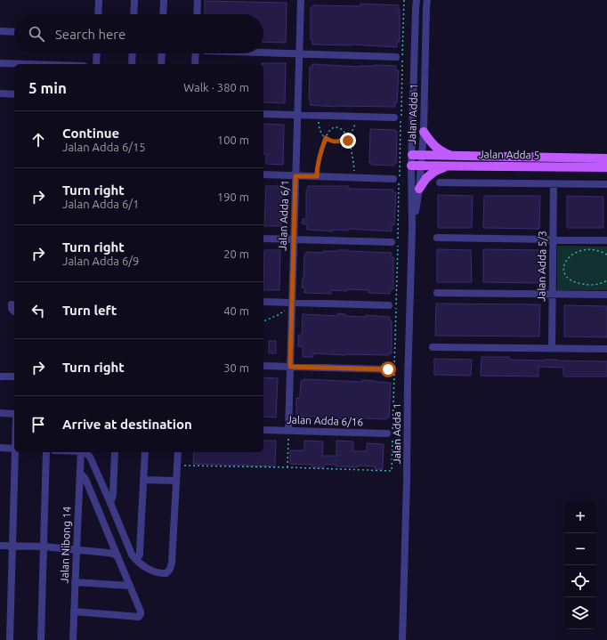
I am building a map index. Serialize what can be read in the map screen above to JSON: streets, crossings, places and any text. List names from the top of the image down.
{
  "streets": {
    "main road": ["Jalan Adda 5"],
    "street": [
      "Jalan Adda 1",
      "Jalan Adda 6/1",
      "Jalan Adda 5/3",
      "Jalan Adda 6/16",
      "Jalan Nibong 14"
    ]
  },
  "crossings": [
    ["Jalan Adda 1", "Jalan Adda 5"],
    ["Jalan Adda 6/1", "Jalan Adda 6/16"]
  ],
  "page": {
    "search": "Search here",
    "heading": ["5 min", "Walk · 380 m"],
    "list": [
      ["Continue", "Jalan Adda 6/15", "100 m"],
      ["Turn right", "Jalan Adda 6/1", "190 m"],
      ["Turn right", "Jalan Adda 6/9", "20 m"],
      ["Turn left", "40 m"],
      ["Turn right", "30 m"],
      "Arrive at destination"
    ],
    "map_buttons": ["+", "−"]
  }
}
